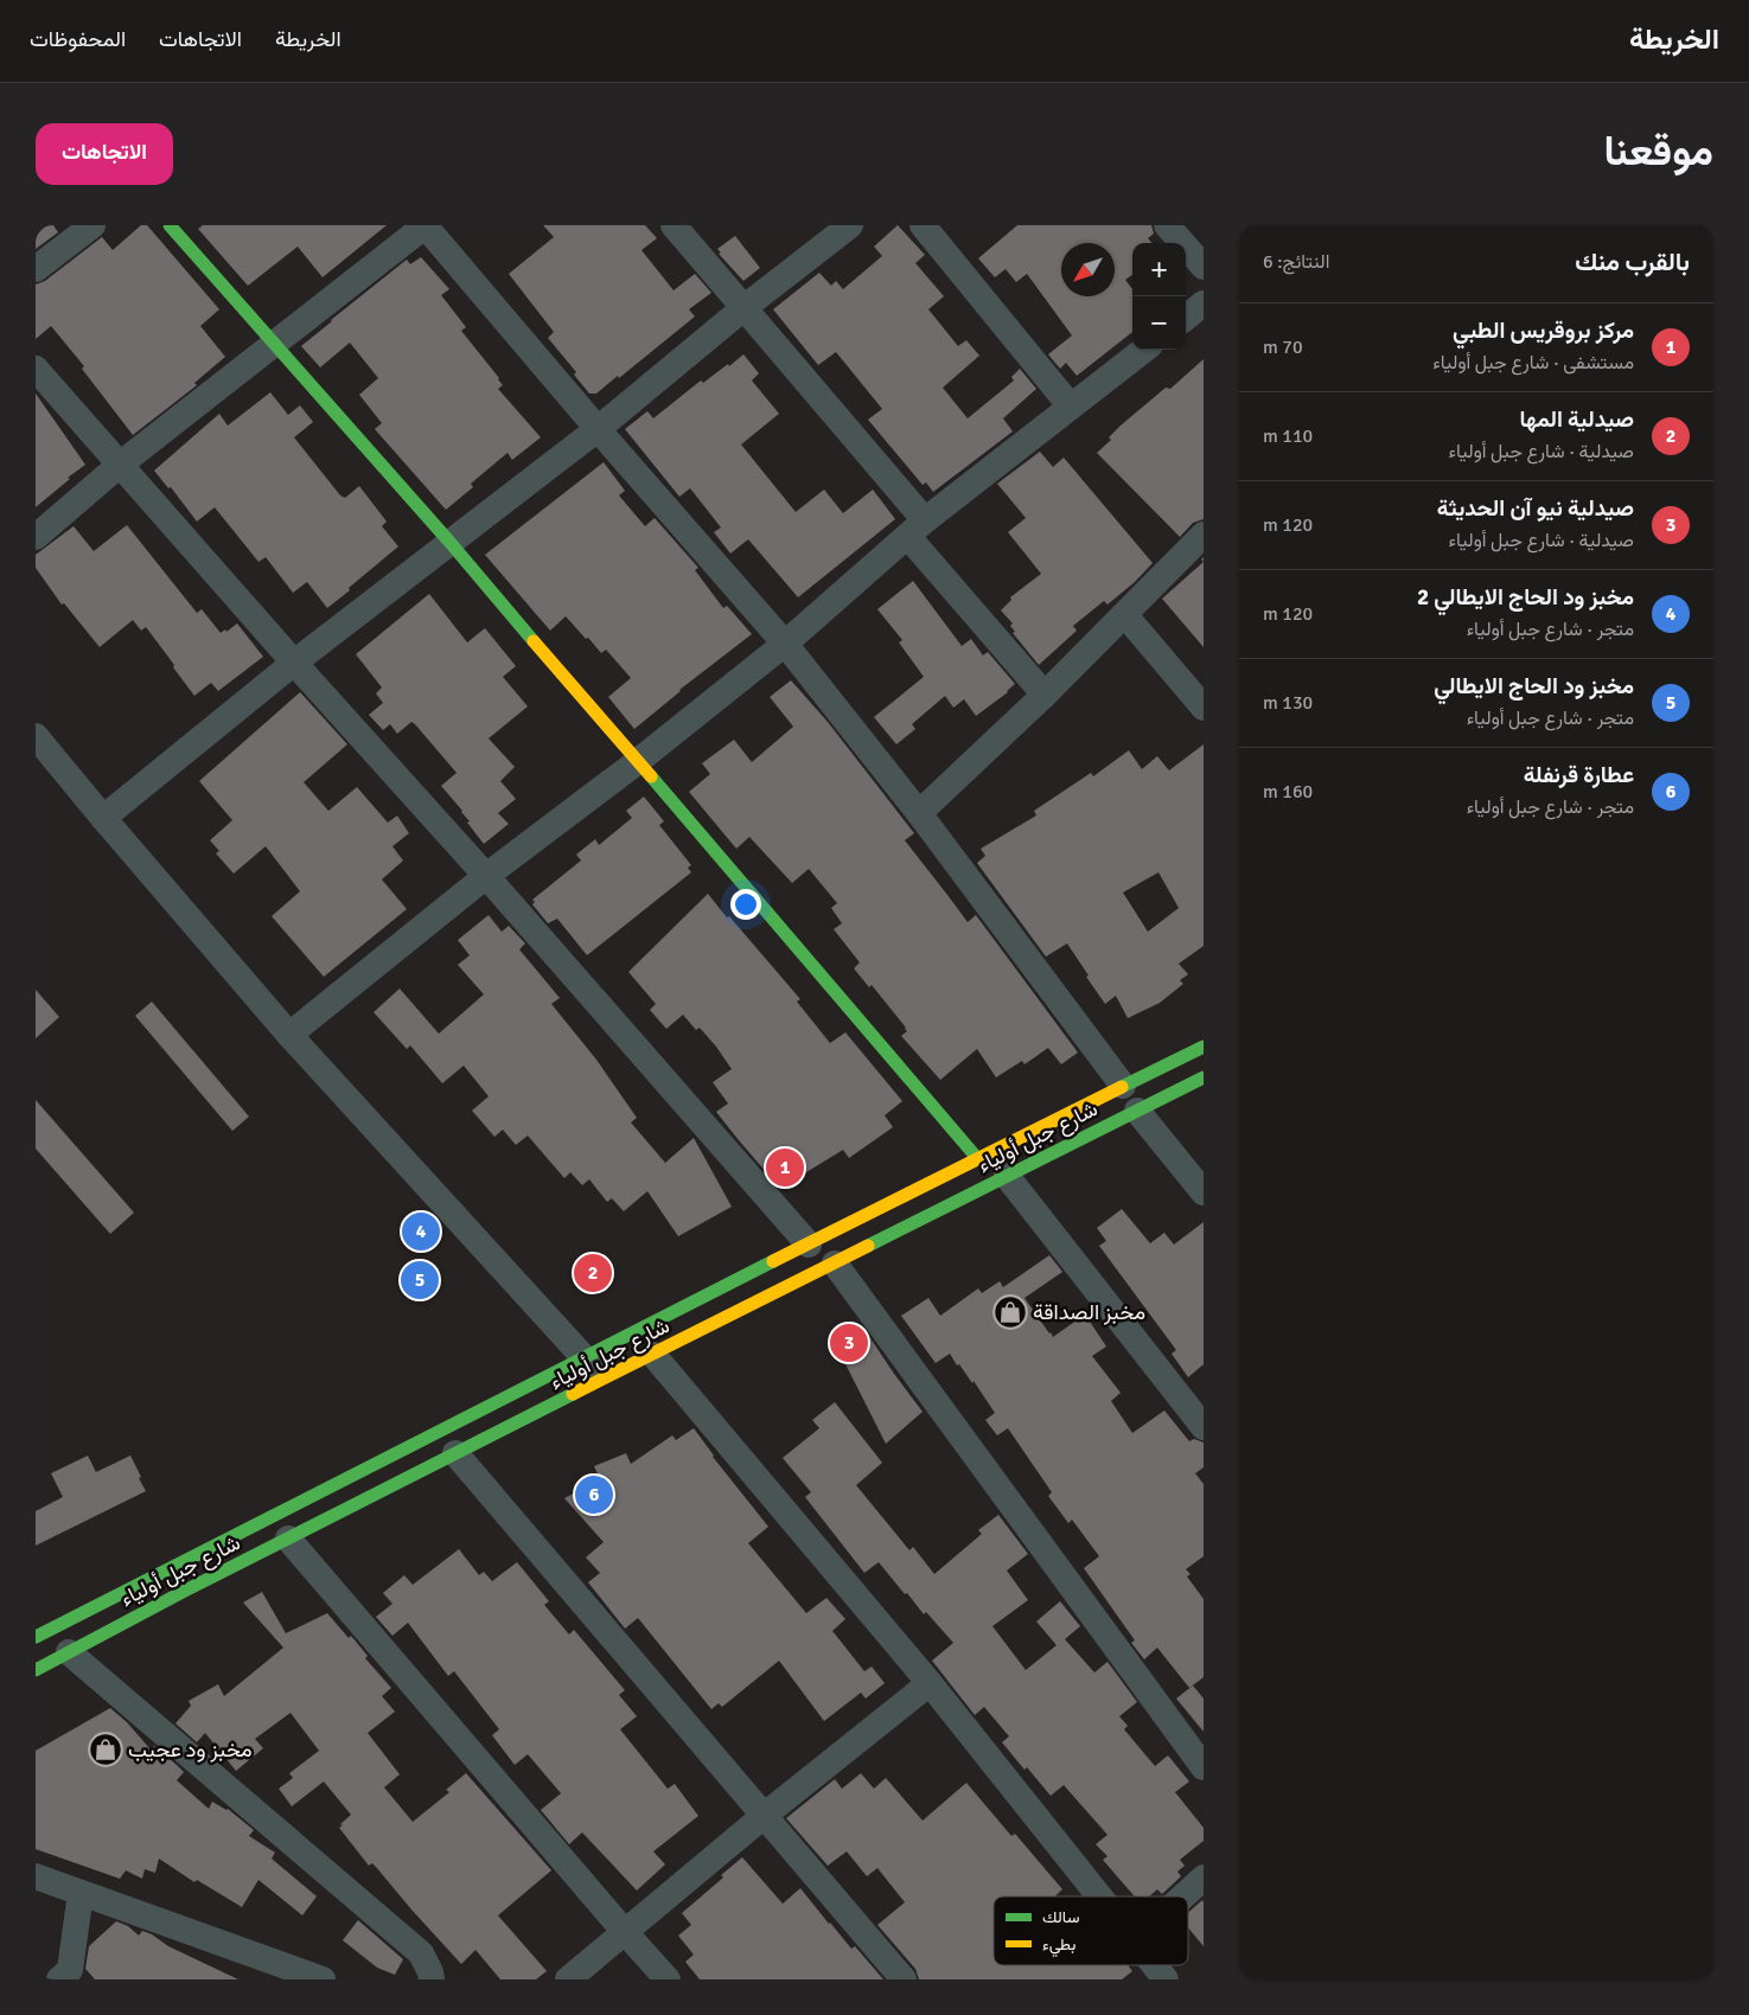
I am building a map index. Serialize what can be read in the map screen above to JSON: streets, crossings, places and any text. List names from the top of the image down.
{
  "streets": {
    "main road": ["شارع جبل أولياء"]
  },
  "places": {
    "shop": ["مخبز الصداقة", "مخبز ود عجيب"]
  },
  "legend": ["سالك", "بطيء"],
  "north": "bottom left",
  "page": {
    "header": "الخريطة",
    "nav": ["الخريطة", "الاتجاهات", "المحفوظات"],
    "title": "موقعنا",
    "buttons": "الاتجاهات",
    "heading": ["بالقرب منك", "النتائج: 6"],
    "map_buttons": ["+", "−"],
    "list": [
      {
        "mark": "1",
        "name": "مركز بروقريس الطبي",
        "note": "مستشفى · شارع جبل أولياء",
        "value": "70 m"
      },
      {
        "mark": "2",
        "name": "صيدلية المها",
        "note": "صيدلية · شارع جبل أولياء",
        "value": "110 m"
      },
      {
        "mark": "3",
        "name": "صيدلية نيو آن الحديثة",
        "note": "صيدلية · شارع جبل أولياء",
        "value": "120 m"
      },
      {
        "mark": "4",
        "name": "مخبز ود الحاج الايطالي 2",
        "note": "متجر · شارع جبل أولياء",
        "value": "120 m"
      },
      {
        "mark": "5",
        "name": "مخبز ود الحاج الايطالي",
        "note": "متجر · شارع جبل أولياء",
        "value": "130 m"
      },
      {
        "mark": "6",
        "name": "عطارة قرنفلة",
        "note": "متجر · شارع جبل أولياء",
        "value": "160 m"
      }
    ],
    "pins": [
      "1",
      "4",
      "2",
      "5",
      "3",
      "6"
    ]
  }
}
